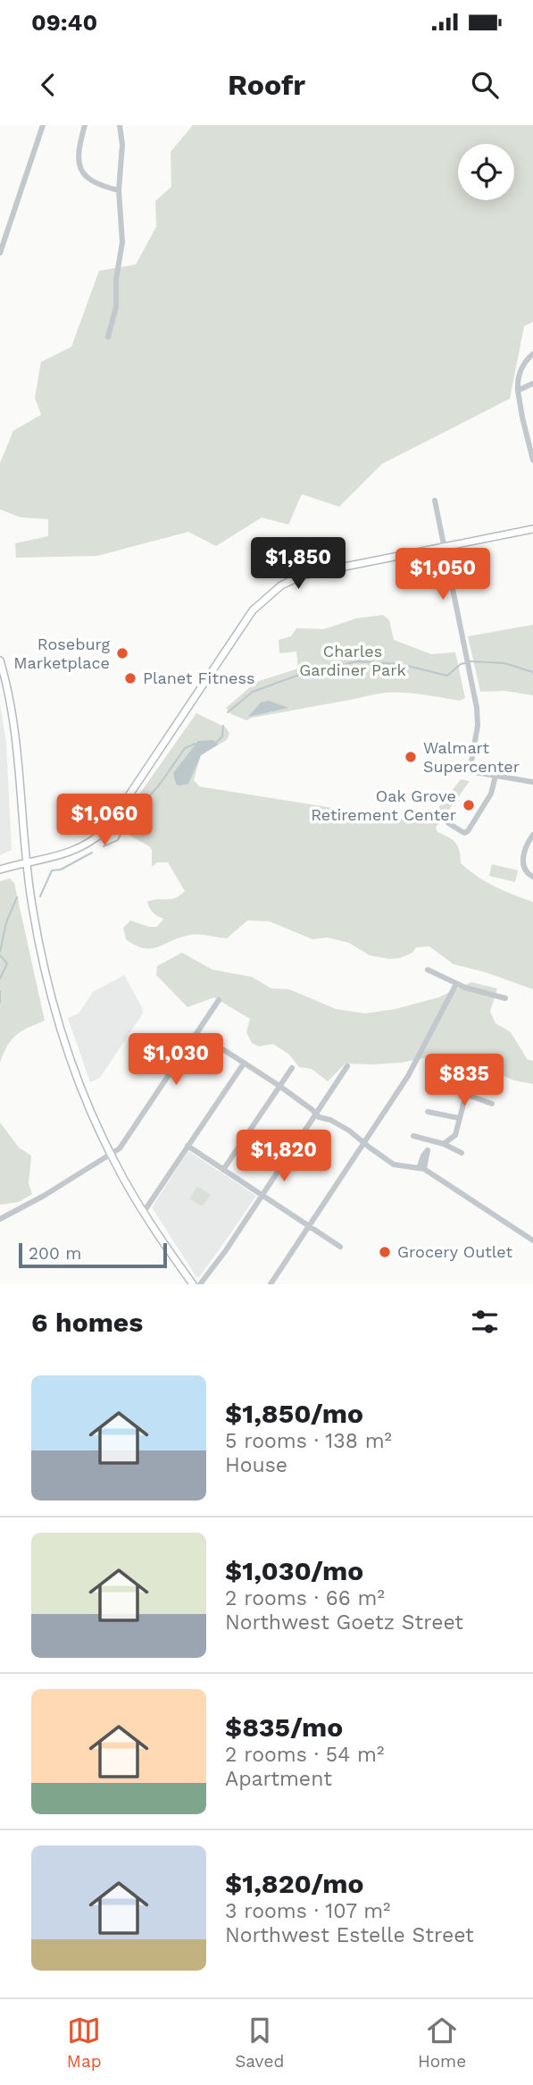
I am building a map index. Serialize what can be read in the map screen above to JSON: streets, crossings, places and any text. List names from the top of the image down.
{
  "parks": ["Charles Gardiner Park"],
  "places": [
    "Roseburg Marketplace",
    "Planet Fitness",
    "Walmart Supercenter",
    "Oak Grove Retirement Center",
    "Grocery Outlet"
  ],
  "scale_bar": "200 m",
  "page": {
    "status": "09:40",
    "header": "Roofr",
    "price": [
      "$1,850",
      "$1,050",
      "$1,060",
      "$1,030",
      "$835",
      "$1,820"
    ],
    "scale": "200 m",
    "heading": "6 homes",
    "list": [
      {
        "name": "$1,850/mo",
        "note": "5 rooms · 138 m² · House"
      },
      {
        "name": "$1,030/mo",
        "note": "2 rooms · 66 m² · Northwest Goetz Street"
      },
      {
        "name": "$835/mo",
        "note": "2 rooms · 54 m² · Apartment"
      },
      {
        "name": "$1,820/mo",
        "note": "3 rooms · 107 m² · Northwest Estelle Street"
      }
    ],
    "tabs": ["Map", "Saved", "Home"]
  }
}
